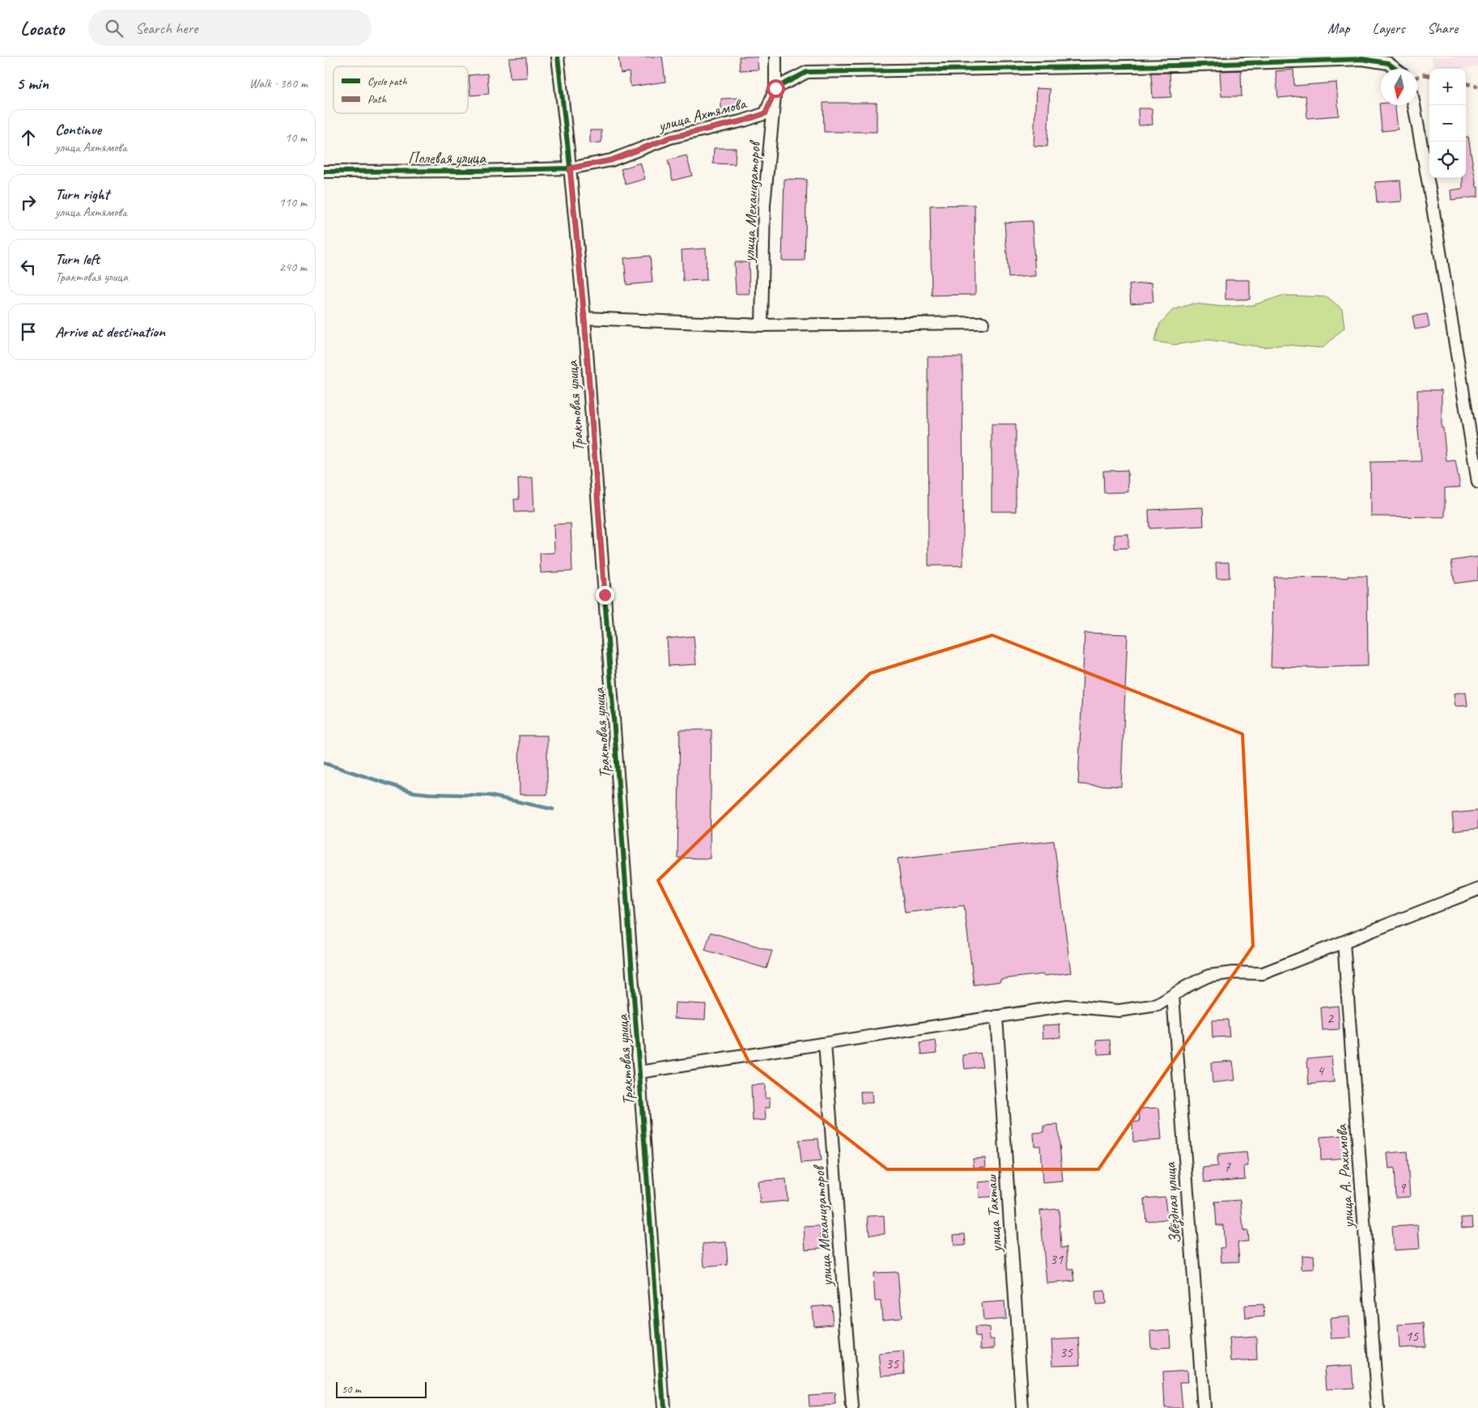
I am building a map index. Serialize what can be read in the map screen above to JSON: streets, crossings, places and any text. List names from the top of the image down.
{
  "streets": {
    "street": [
      "улица Ахтямова",
      "Полевая улица",
      "улица Механизаторов",
      "Трактовая улица",
      "улица А. Рахимова",
      "Звёздная улица",
      "улица Такташ"
    ]
  },
  "crossings": [
    ["улица Ахтямова", "Полевая улица"],
    ["улица Ахтямова", "улица Механизаторов"],
    ["улица Ахтямова", "Трактовая улица"],
    ["Полевая улица", "Трактовая улица"]
  ],
  "house_numbers": [
    "2",
    "4",
    "7",
    "9",
    "31",
    "15",
    "35",
    "35"
  ],
  "legend": ["Cycle path", "Path"],
  "scale_bar": "50 m",
  "north": "bottom",
  "page": {
    "header": "Locato",
    "search": "Search here",
    "nav": ["Map", "Layers", "Share"],
    "heading": ["5 min", "Walk · 360 m"],
    "map_buttons": ["+", "−"],
    "list": [
      ["Continue", "улица Ахтямова", "10 m"],
      ["Turn right", "улица Ахтямова", "110 m"],
      ["Turn left", "Трактовая улица", "240 m"],
      "Arrive at destination"
    ],
    "scale": "50 m"
  }
}
